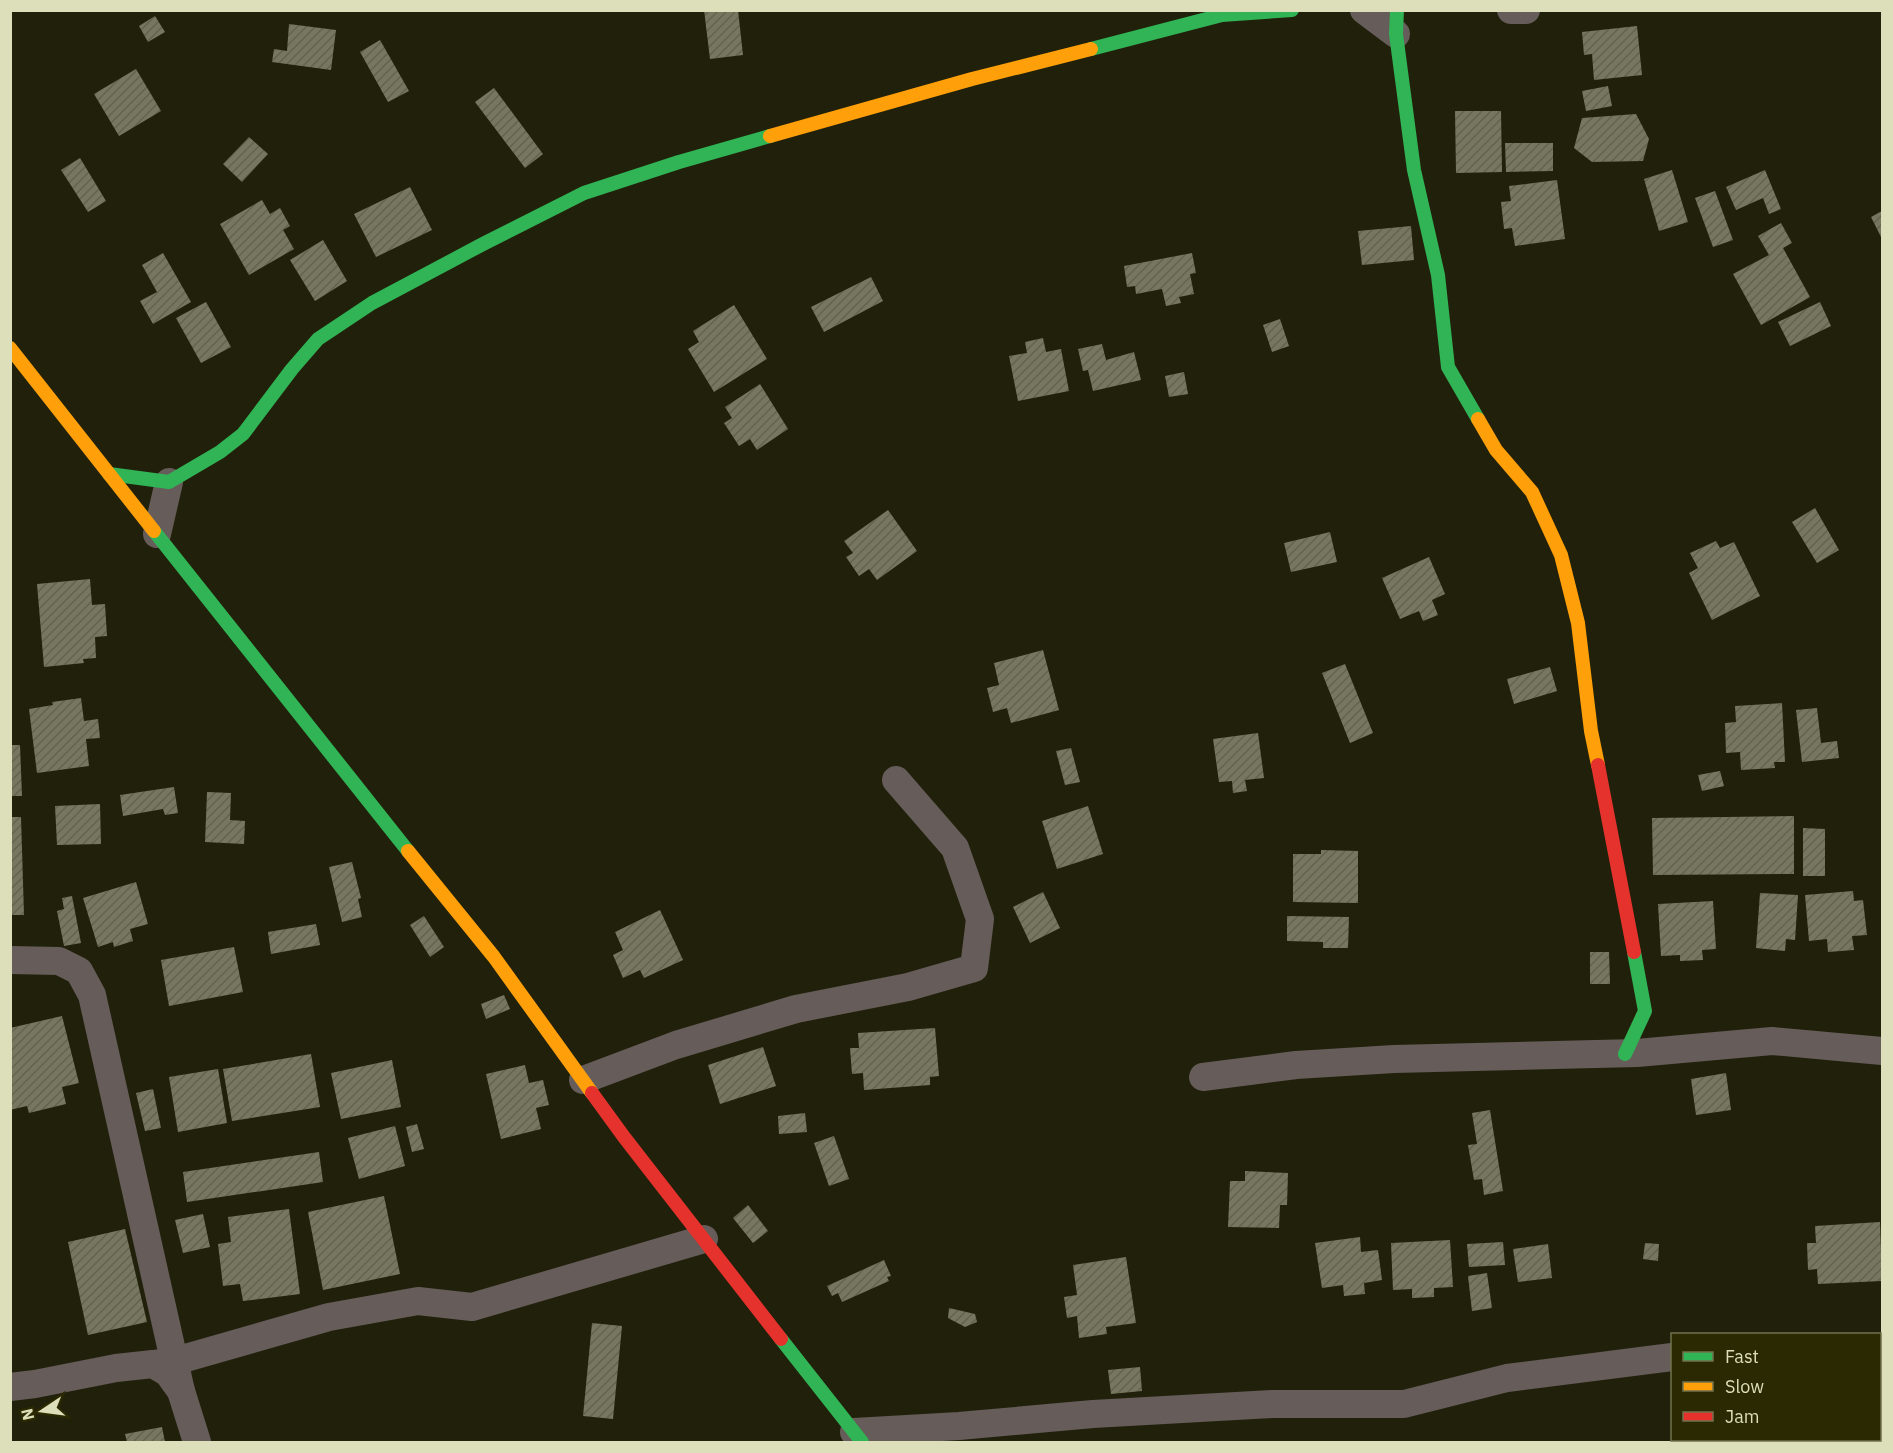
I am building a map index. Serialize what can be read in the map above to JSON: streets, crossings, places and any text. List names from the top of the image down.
{
  "legend": ["Fast", "Slow", "Jam"],
  "north": "left"
}
